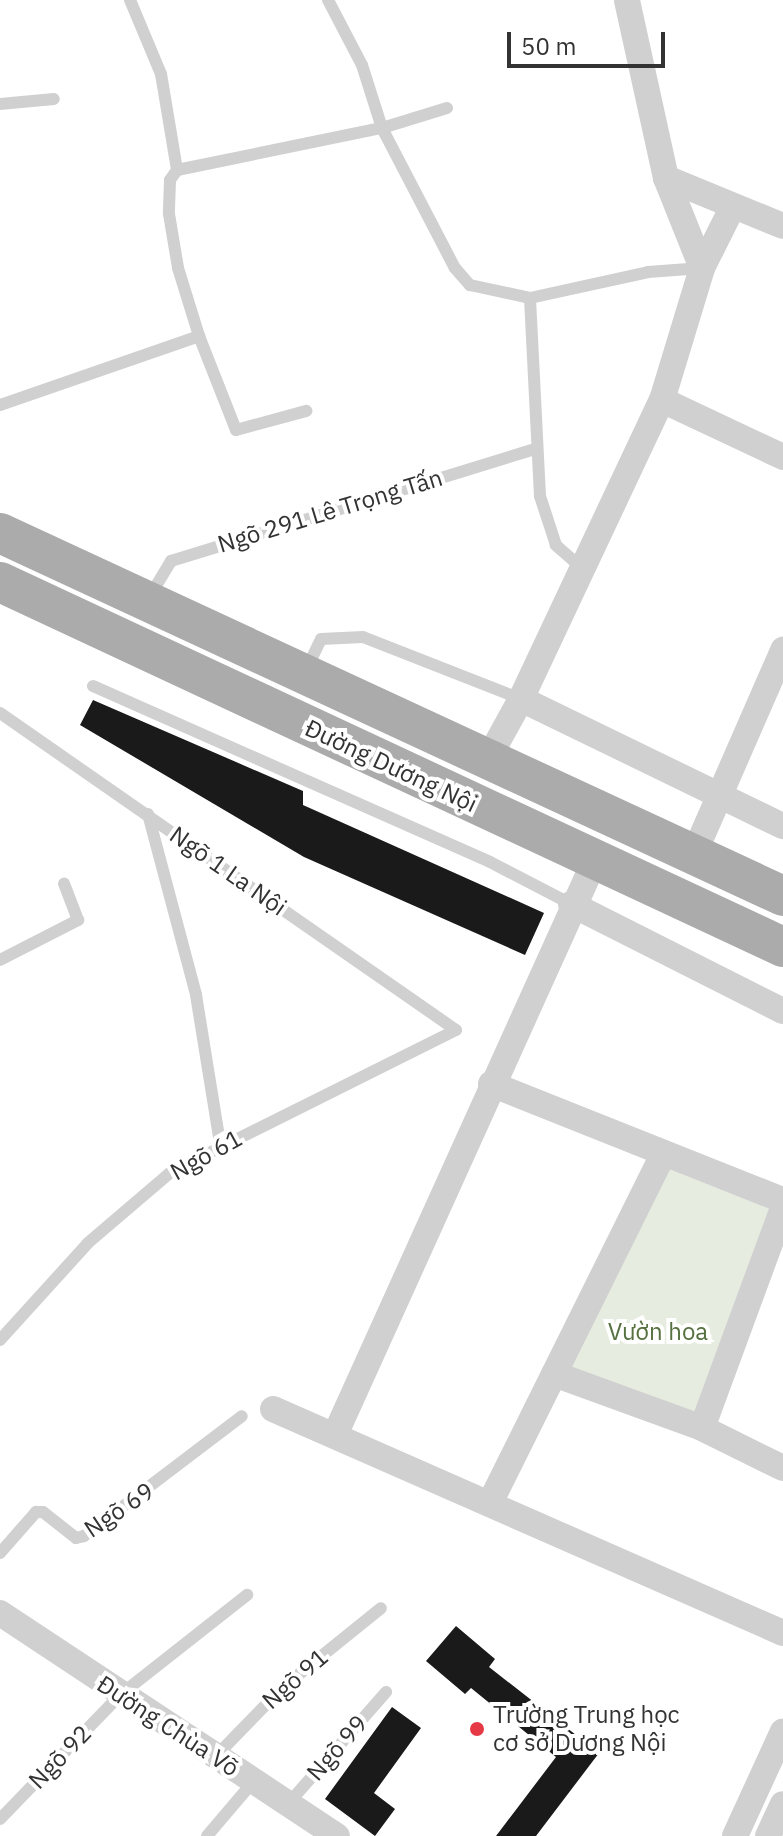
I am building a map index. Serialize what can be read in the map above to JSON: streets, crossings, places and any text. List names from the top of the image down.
{
  "streets": {
    "main road": ["Đường Dương Nội"],
    "street": ["Đường Chùa Võ"],
    "lane": [
      "Ngõ 291 Lê Trọng Tấn",
      "Ngõ 1 La Nội",
      "Ngõ 61",
      "Ngõ 69",
      "Ngõ 91",
      "Ngõ 99",
      "Ngõ 92"
    ]
  },
  "crossings": [
    ["Ngõ 291 Lê Trọng Tấn", "Đường Dương Nội"],
    ["Ngõ 1 La Nội", "Ngõ 61"],
    ["Ngõ 91", "Đường Chùa Võ"],
    ["Đường Chùa Võ", "Ngõ 99"],
    ["Đường Chùa Võ", "Ngõ 92"]
  ],
  "parks": ["Vườn hoa"],
  "places": ["Trường Trung học cơ sở Dương Nội"],
  "scale_bar": "50 m"
}
